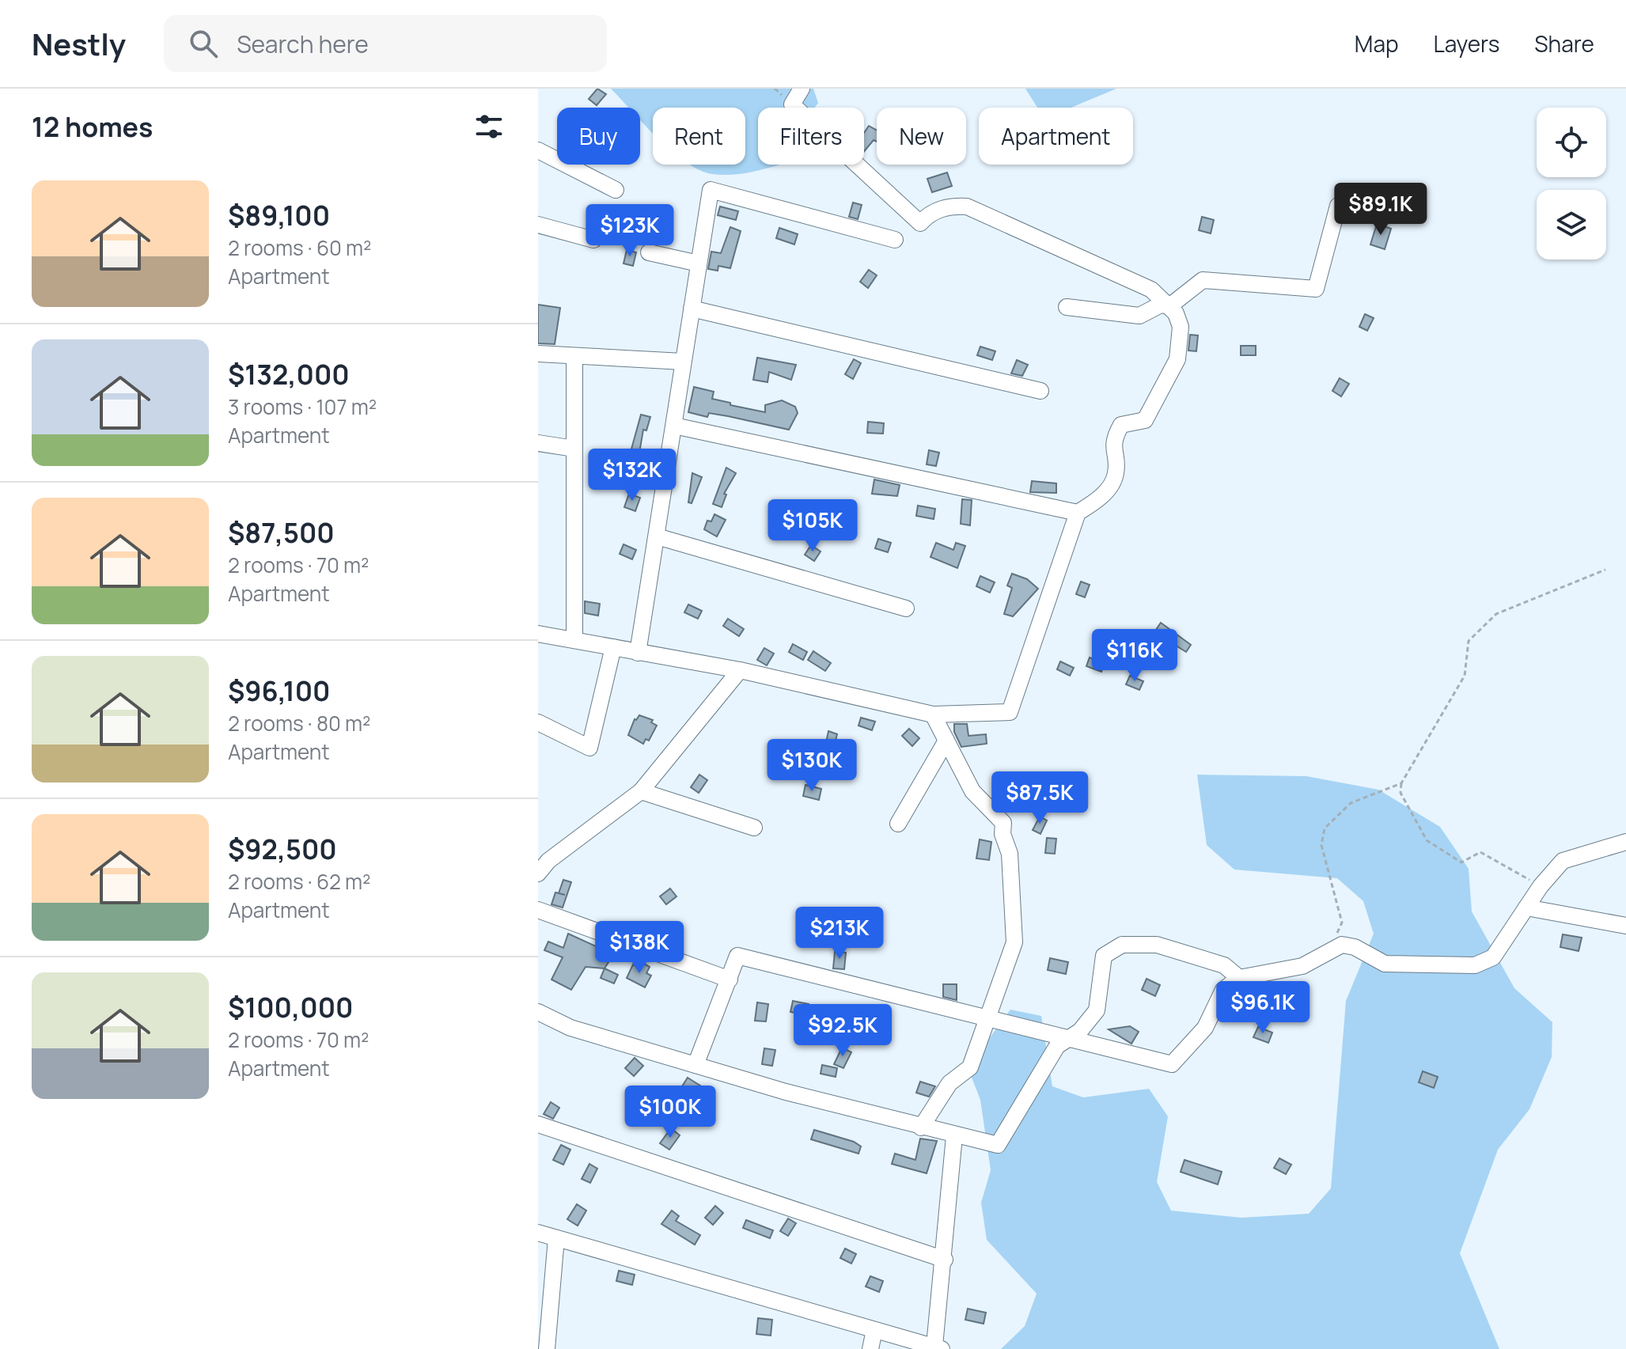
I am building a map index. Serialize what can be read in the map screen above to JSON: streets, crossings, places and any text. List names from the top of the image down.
{
  "page": {
    "header": "Nestly",
    "search": "Search here",
    "nav": ["Map", "Layers", "Share"],
    "heading": "12 homes",
    "chip": [
      "Buy",
      "Rent",
      "Filters",
      "New",
      "Apartment"
    ],
    "list": [
      {
        "name": "$89,100",
        "note": "2 rooms · 60 m² · Apartment"
      },
      {
        "name": "$132,000",
        "note": "3 rooms · 107 m² · Apartment"
      },
      {
        "name": "$87,500",
        "note": "2 rooms · 70 m² · Apartment"
      },
      {
        "name": "$96,100",
        "note": "2 rooms · 80 m² · Apartment"
      },
      {
        "name": "$92,500",
        "note": "2 rooms · 62 m² · Apartment"
      },
      {
        "name": "$100,000",
        "note": "2 rooms · 70 m² · Apartment"
      }
    ],
    "price": [
      "$89.1K",
      "$123K",
      "$132K",
      "$105K",
      "$116K",
      "$130K",
      "$87.5K",
      "$213K",
      "$138K",
      "$96.1K",
      "$92.5K",
      "$100K"
    ]
  }
}
